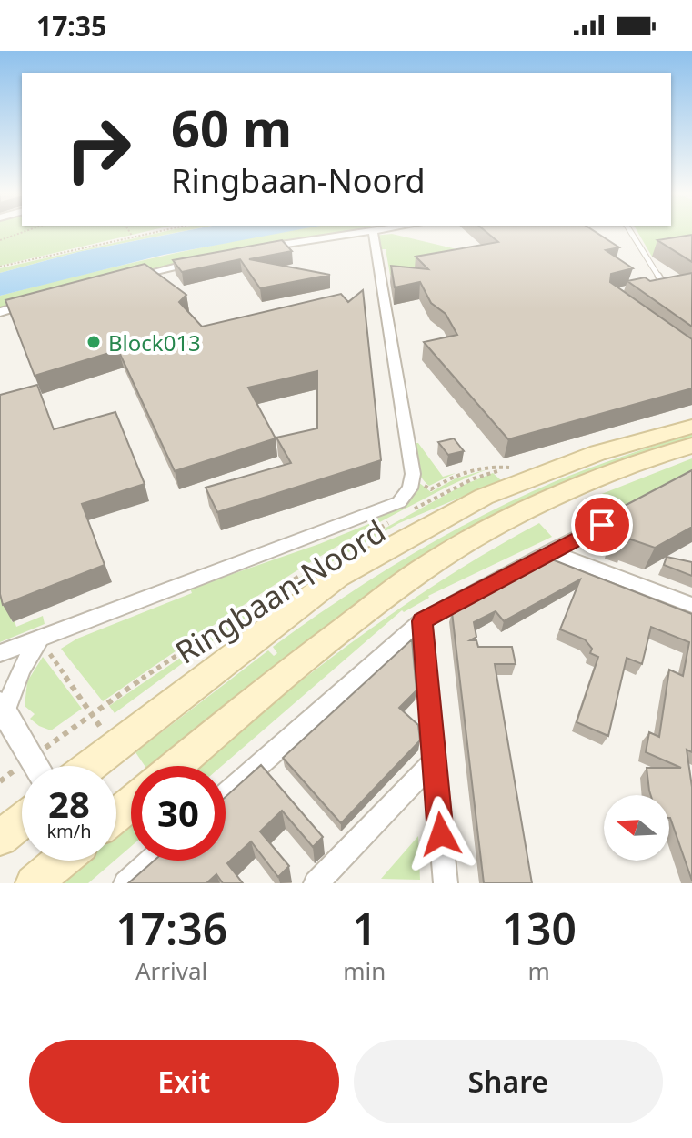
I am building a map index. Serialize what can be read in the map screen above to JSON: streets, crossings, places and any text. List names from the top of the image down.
{
  "streets": {
    "main road": ["Ringbaan-Noord"]
  },
  "places": ["Block013"],
  "north": "left",
  "page": {
    "status": "17:35",
    "turn": ["60 m", "Ringbaan-Noord"],
    "speed": "28 km/h",
    "limit": "30",
    "eta": [
      "17:36",
      "Arrival",
      "1",
      "min",
      "130",
      "m"
    ],
    "buttons": ["Exit", "Share"]
  }
}
